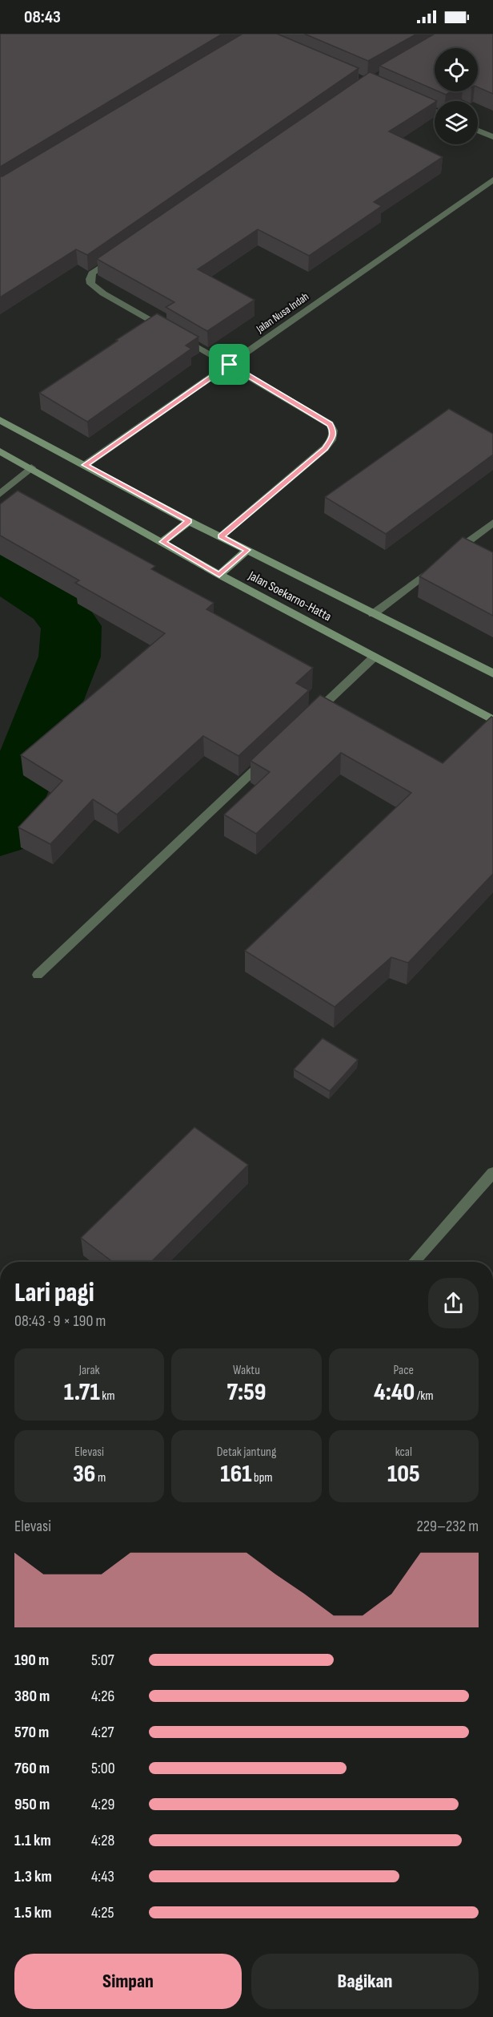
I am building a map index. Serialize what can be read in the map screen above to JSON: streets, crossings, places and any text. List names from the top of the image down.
{
  "streets": {
    "main road": ["Jalan Soekarno-Hatta"],
    "street": ["Jalan Nusa Indah"]
  },
  "crossings": [
    ["Jalan Nusa Indah", "Jalan Soekarno-Hatta"]
  ],
  "page": {
    "status": "08:43",
    "heading": ["Lari pagi", "08:43 · 9 × 190 m"],
    "stats": [
      ["Jarak", "1.71 km"],
      ["Waktu", "7:59"],
      ["Pace", "4:40 /km"],
      ["Elevasi", "36 m"],
      ["Detak jantung", "161 bpm"],
      ["kcal", "105"]
    ],
    "chart": ["Elevasi", "229–232 m"],
    "list": [
      {
        "name": "190 m",
        "note": "5:07"
      },
      {
        "name": "380 m",
        "note": "4:26"
      },
      {
        "name": "570 m",
        "note": "4:27"
      },
      {
        "name": "760 m",
        "note": "5:00"
      },
      {
        "name": "950 m",
        "note": "4:29"
      },
      {
        "name": "1.1 km",
        "note": "4:28"
      },
      {
        "name": "1.3 km",
        "note": "4:43"
      },
      {
        "name": "1.5 km",
        "note": "4:25"
      }
    ],
    "buttons": ["Simpan", "Bagikan"]
  }
}
